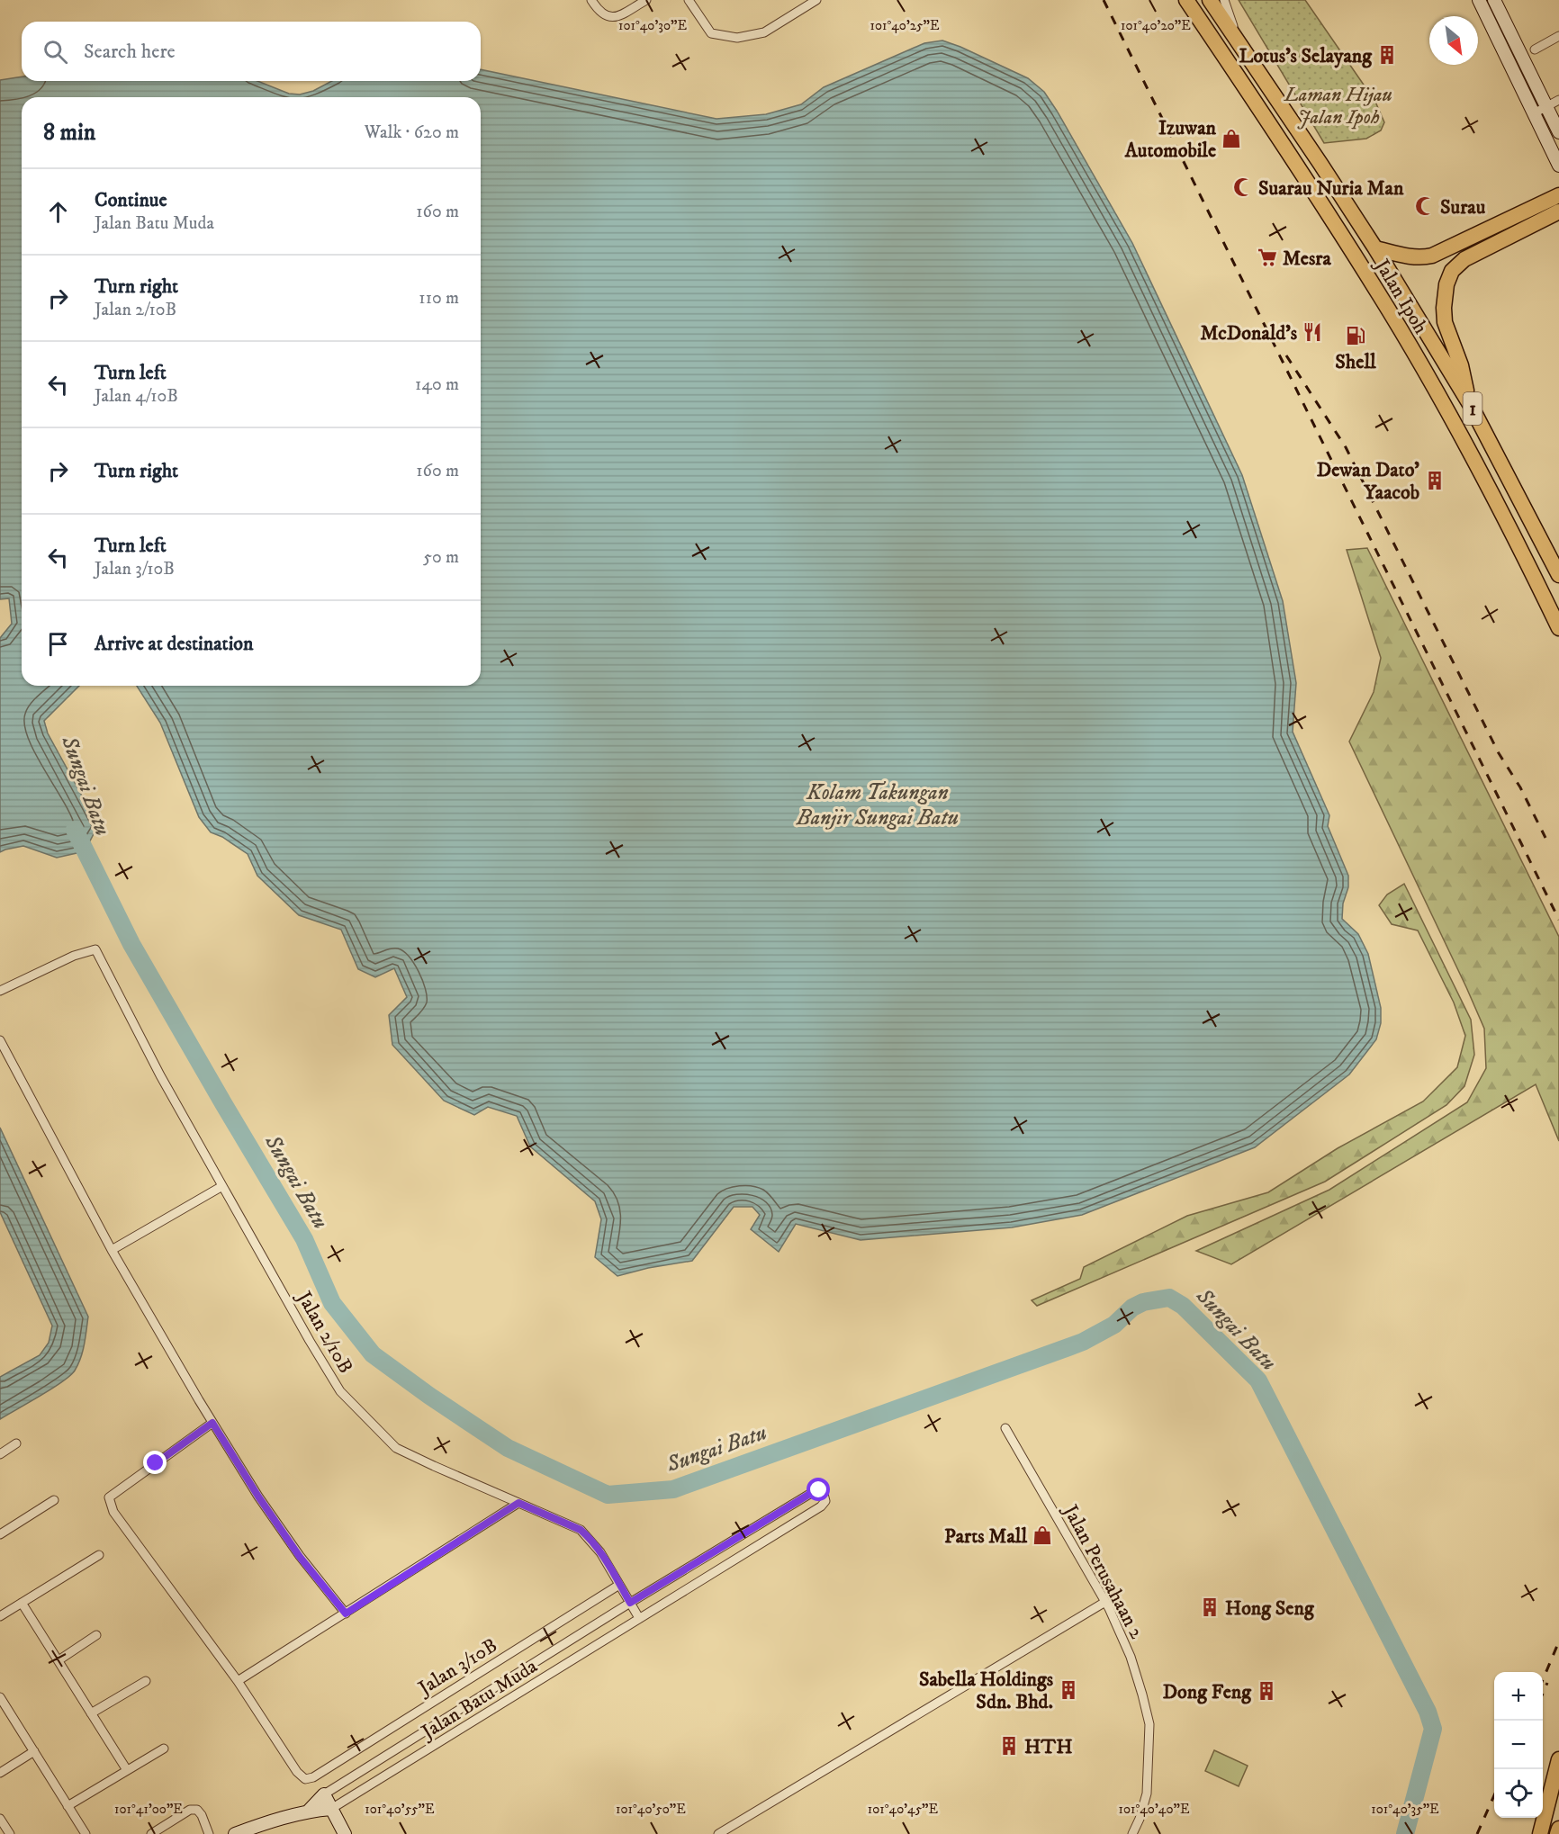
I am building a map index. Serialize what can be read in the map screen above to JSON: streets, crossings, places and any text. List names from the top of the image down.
{
  "streets": {
    "highway": ["Jalan Ipoh", "1"],
    "street": [
      "Jalan 2/10B",
      "Jalan Perusahaan 2",
      "Jalan 3/10B",
      "Jalan Batu Muda"
    ]
  },
  "crossings": [
    ["Jalan 2/10B", "Jalan 3/10B"],
    ["Jalan 2/10B", "Jalan Batu Muda"]
  ],
  "water": ["Sungai Batu", "Kolam Takungan Banjir Sungai Batu"],
  "parks": ["Laman Hijau Jalan Ipoh"],
  "places": {
    "building": [
      "Lotus's Selayang",
      "Dewan Dato' Yaacob",
      "Hong Seng",
      "Sabella Holdings Sdn. Bhd.",
      "Dong Feng",
      "HTH"
    ],
    "shop": ["Izuwan Automobile", "Parts Mall"],
    "mosque": ["Suarau Nuria Man", "Surau"],
    "supermarket": ["Mesra"],
    "restaurant": ["McDonald's"],
    "fuel station": ["Shell"]
  },
  "north": "bottom right",
  "page": {
    "search": "Search here",
    "heading": ["8 min", "Walk · 620 m"],
    "list": [
      ["Continue", "Jalan Batu Muda", "160 m"],
      ["Turn right", "Jalan 2/10B", "110 m"],
      ["Turn left", "Jalan 4/10B", "140 m"],
      ["Turn right", "160 m"],
      ["Turn left", "Jalan 3/10B", "50 m"],
      "Arrive at destination"
    ],
    "map_buttons": ["+", "−"]
  },
  "coordinates": [
    "101°40'30\"E",
    "101°40'25\"E",
    "101°40'20\"E",
    "101°41'00\"E",
    "101°40'55\"E",
    "101°40'50\"E",
    "101°40'45\"E",
    "101°40'40\"E",
    "101°40'35\"E"
  ]
}
